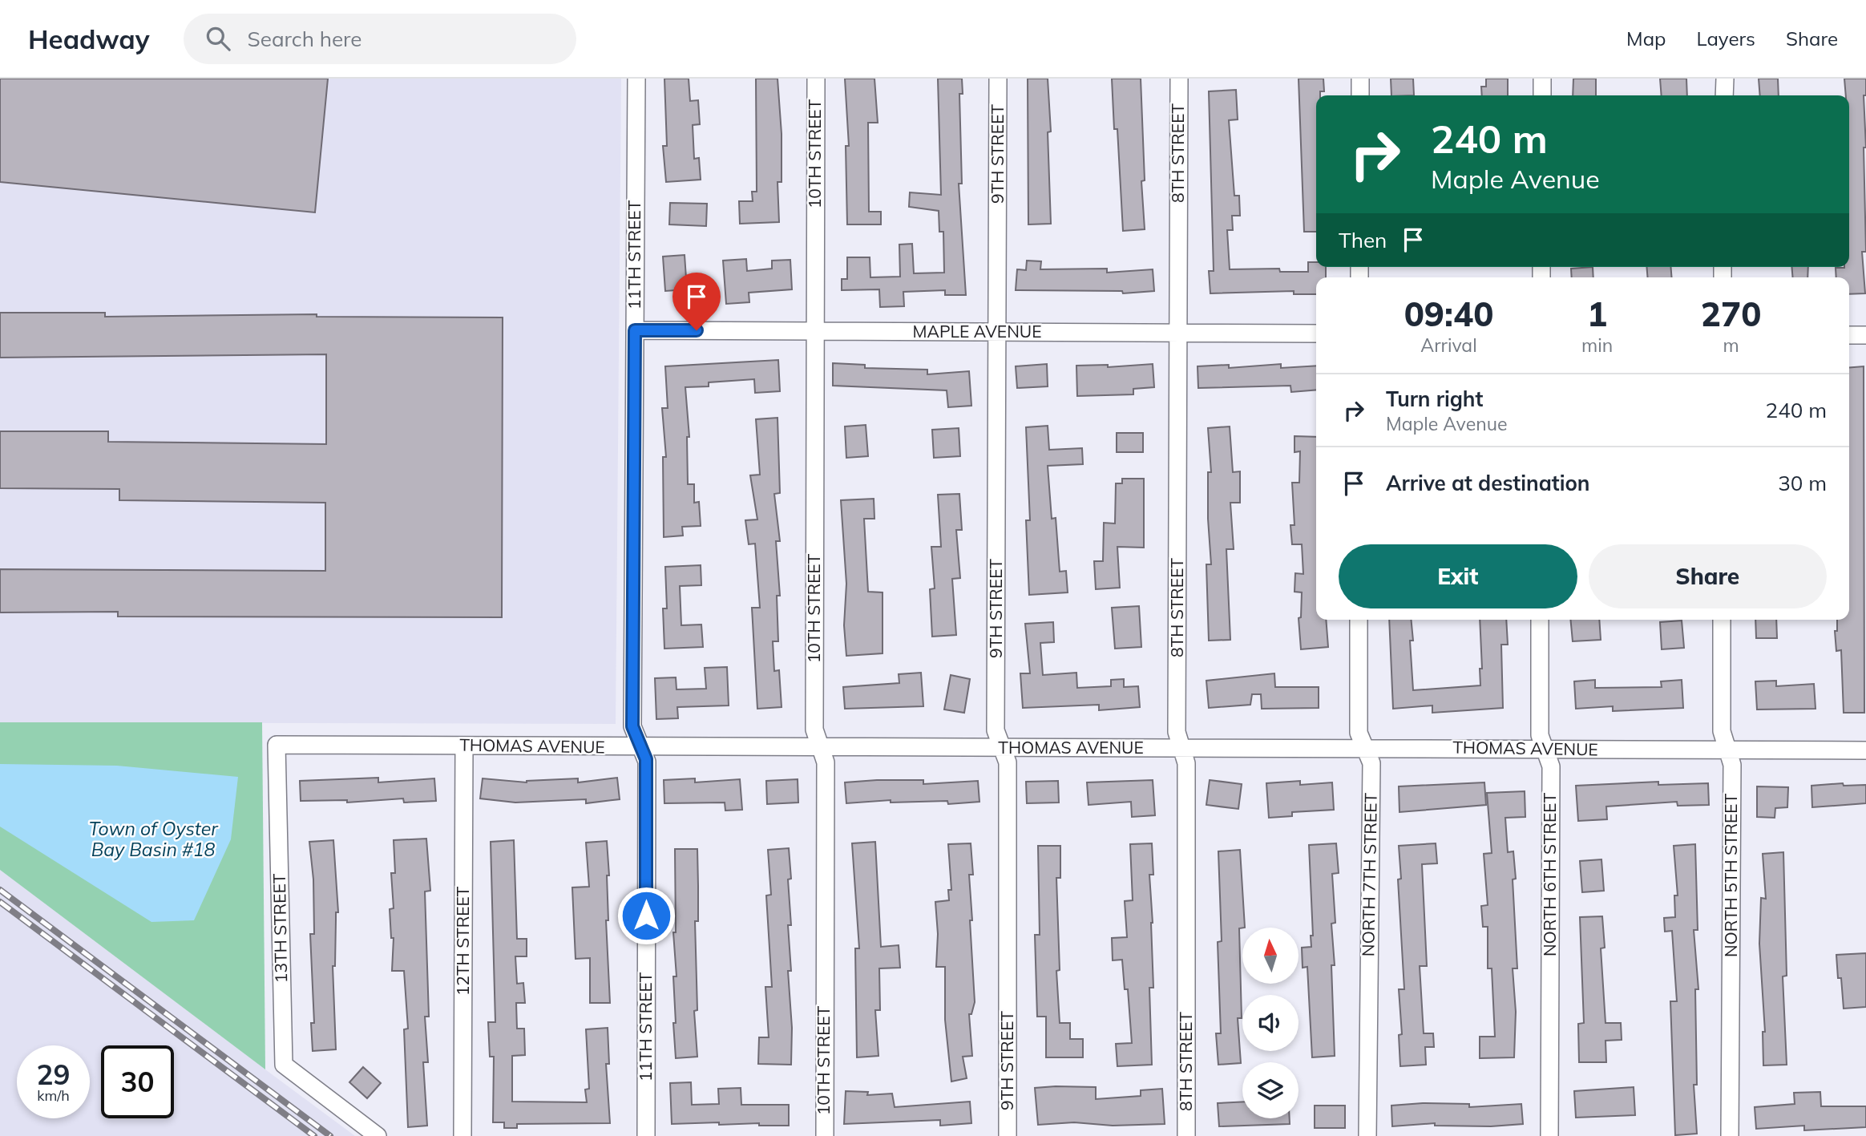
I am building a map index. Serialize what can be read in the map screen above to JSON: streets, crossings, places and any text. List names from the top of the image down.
{
  "streets": {
    "street": [
      "8TH STREET",
      "10TH STREET",
      "9TH STREET",
      "11TH STREET",
      "MAPLE AVENUE",
      "THOMAS AVENUE",
      "NORTH 7TH STREET",
      "NORTH 6TH STREET",
      "NORTH 5TH STREET",
      "13TH STREET",
      "12TH STREET"
    ]
  },
  "crossings": [
    ["8TH STREET", "MAPLE AVENUE"],
    ["8TH STREET", "THOMAS AVENUE"],
    ["10TH STREET", "MAPLE AVENUE"],
    ["10TH STREET", "THOMAS AVENUE"],
    ["9TH STREET", "MAPLE AVENUE"],
    ["9TH STREET", "THOMAS AVENUE"],
    ["11TH STREET", "MAPLE AVENUE"],
    ["11TH STREET", "THOMAS AVENUE"],
    ["THOMAS AVENUE", "NORTH 7TH STREET"],
    ["THOMAS AVENUE", "NORTH 6TH STREET"],
    ["THOMAS AVENUE", "NORTH 5TH STREET"],
    ["THOMAS AVENUE", "13TH STREET"],
    ["THOMAS AVENUE", "12TH STREET"]
  ],
  "water": ["Town of Oyster Bay Basin #18"],
  "north": "top",
  "page": {
    "header": "Headway",
    "search": "Search here",
    "nav": ["Map", "Layers", "Share"],
    "turn": ["240 m", "Maple Avenue"],
    "then": "Then",
    "eta": [
      "09:40",
      "Arrival",
      "1",
      "min",
      "270",
      "m"
    ],
    "list": [
      {
        "name": "Turn right",
        "note": "Maple Avenue",
        "value": "240 m"
      },
      {
        "name": "Arrive at destination",
        "value": "30 m"
      }
    ],
    "buttons": ["Exit", "Share"],
    "speed": "29 km/h",
    "limit": "30"
  }
}
